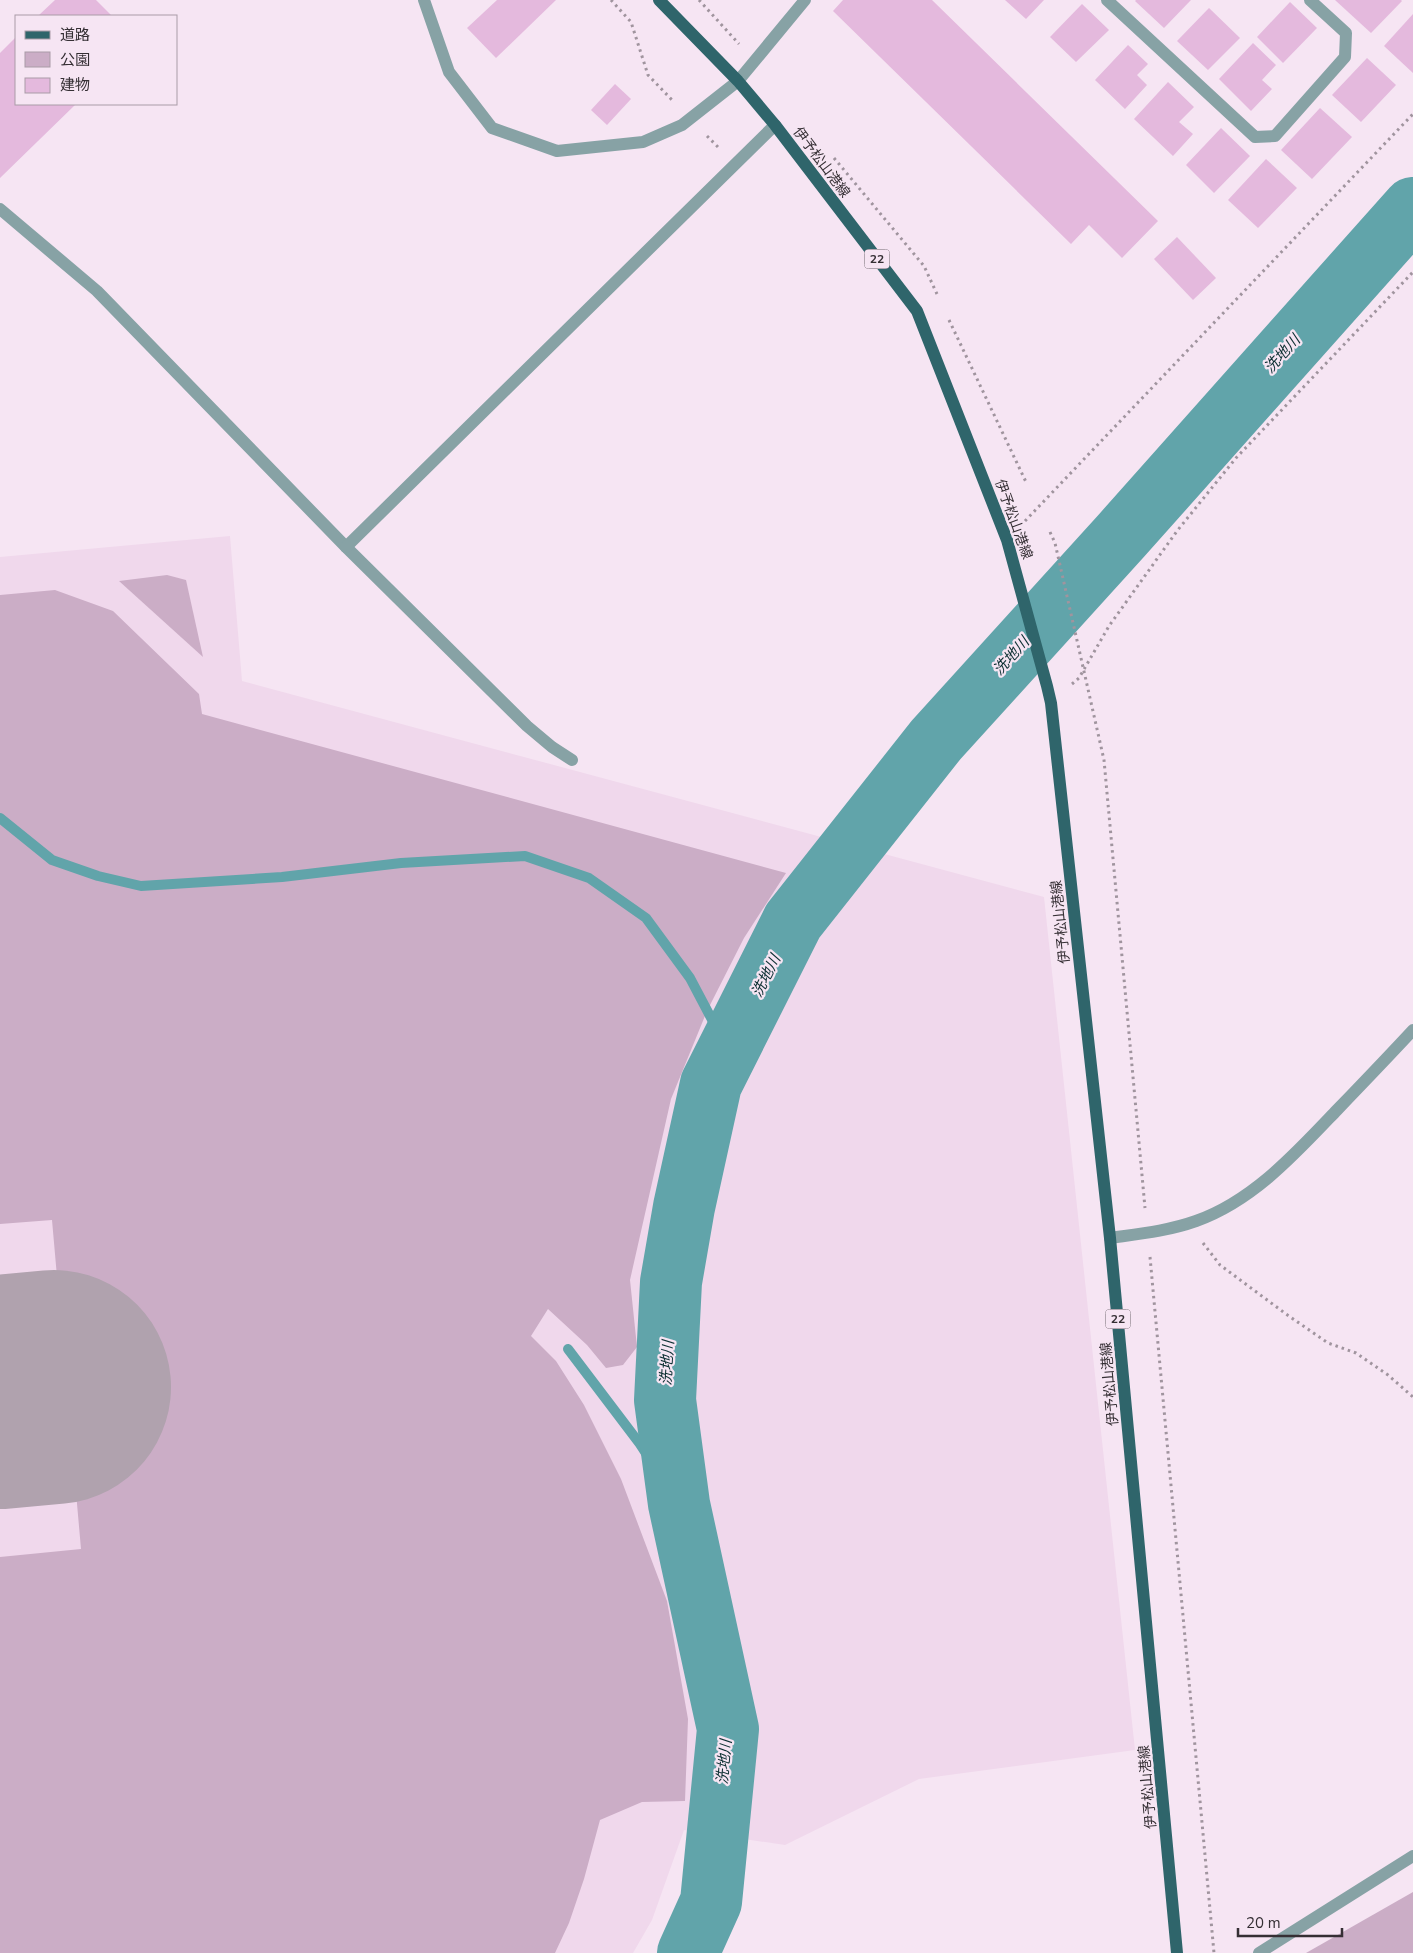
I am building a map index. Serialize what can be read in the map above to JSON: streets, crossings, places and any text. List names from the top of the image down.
{
  "streets": {
    "main road": ["伊予松山港線", "22"]
  },
  "water": ["洗地川"],
  "legend": ["道路", "公園", "建物"],
  "scale_bar": "20 m"
}
